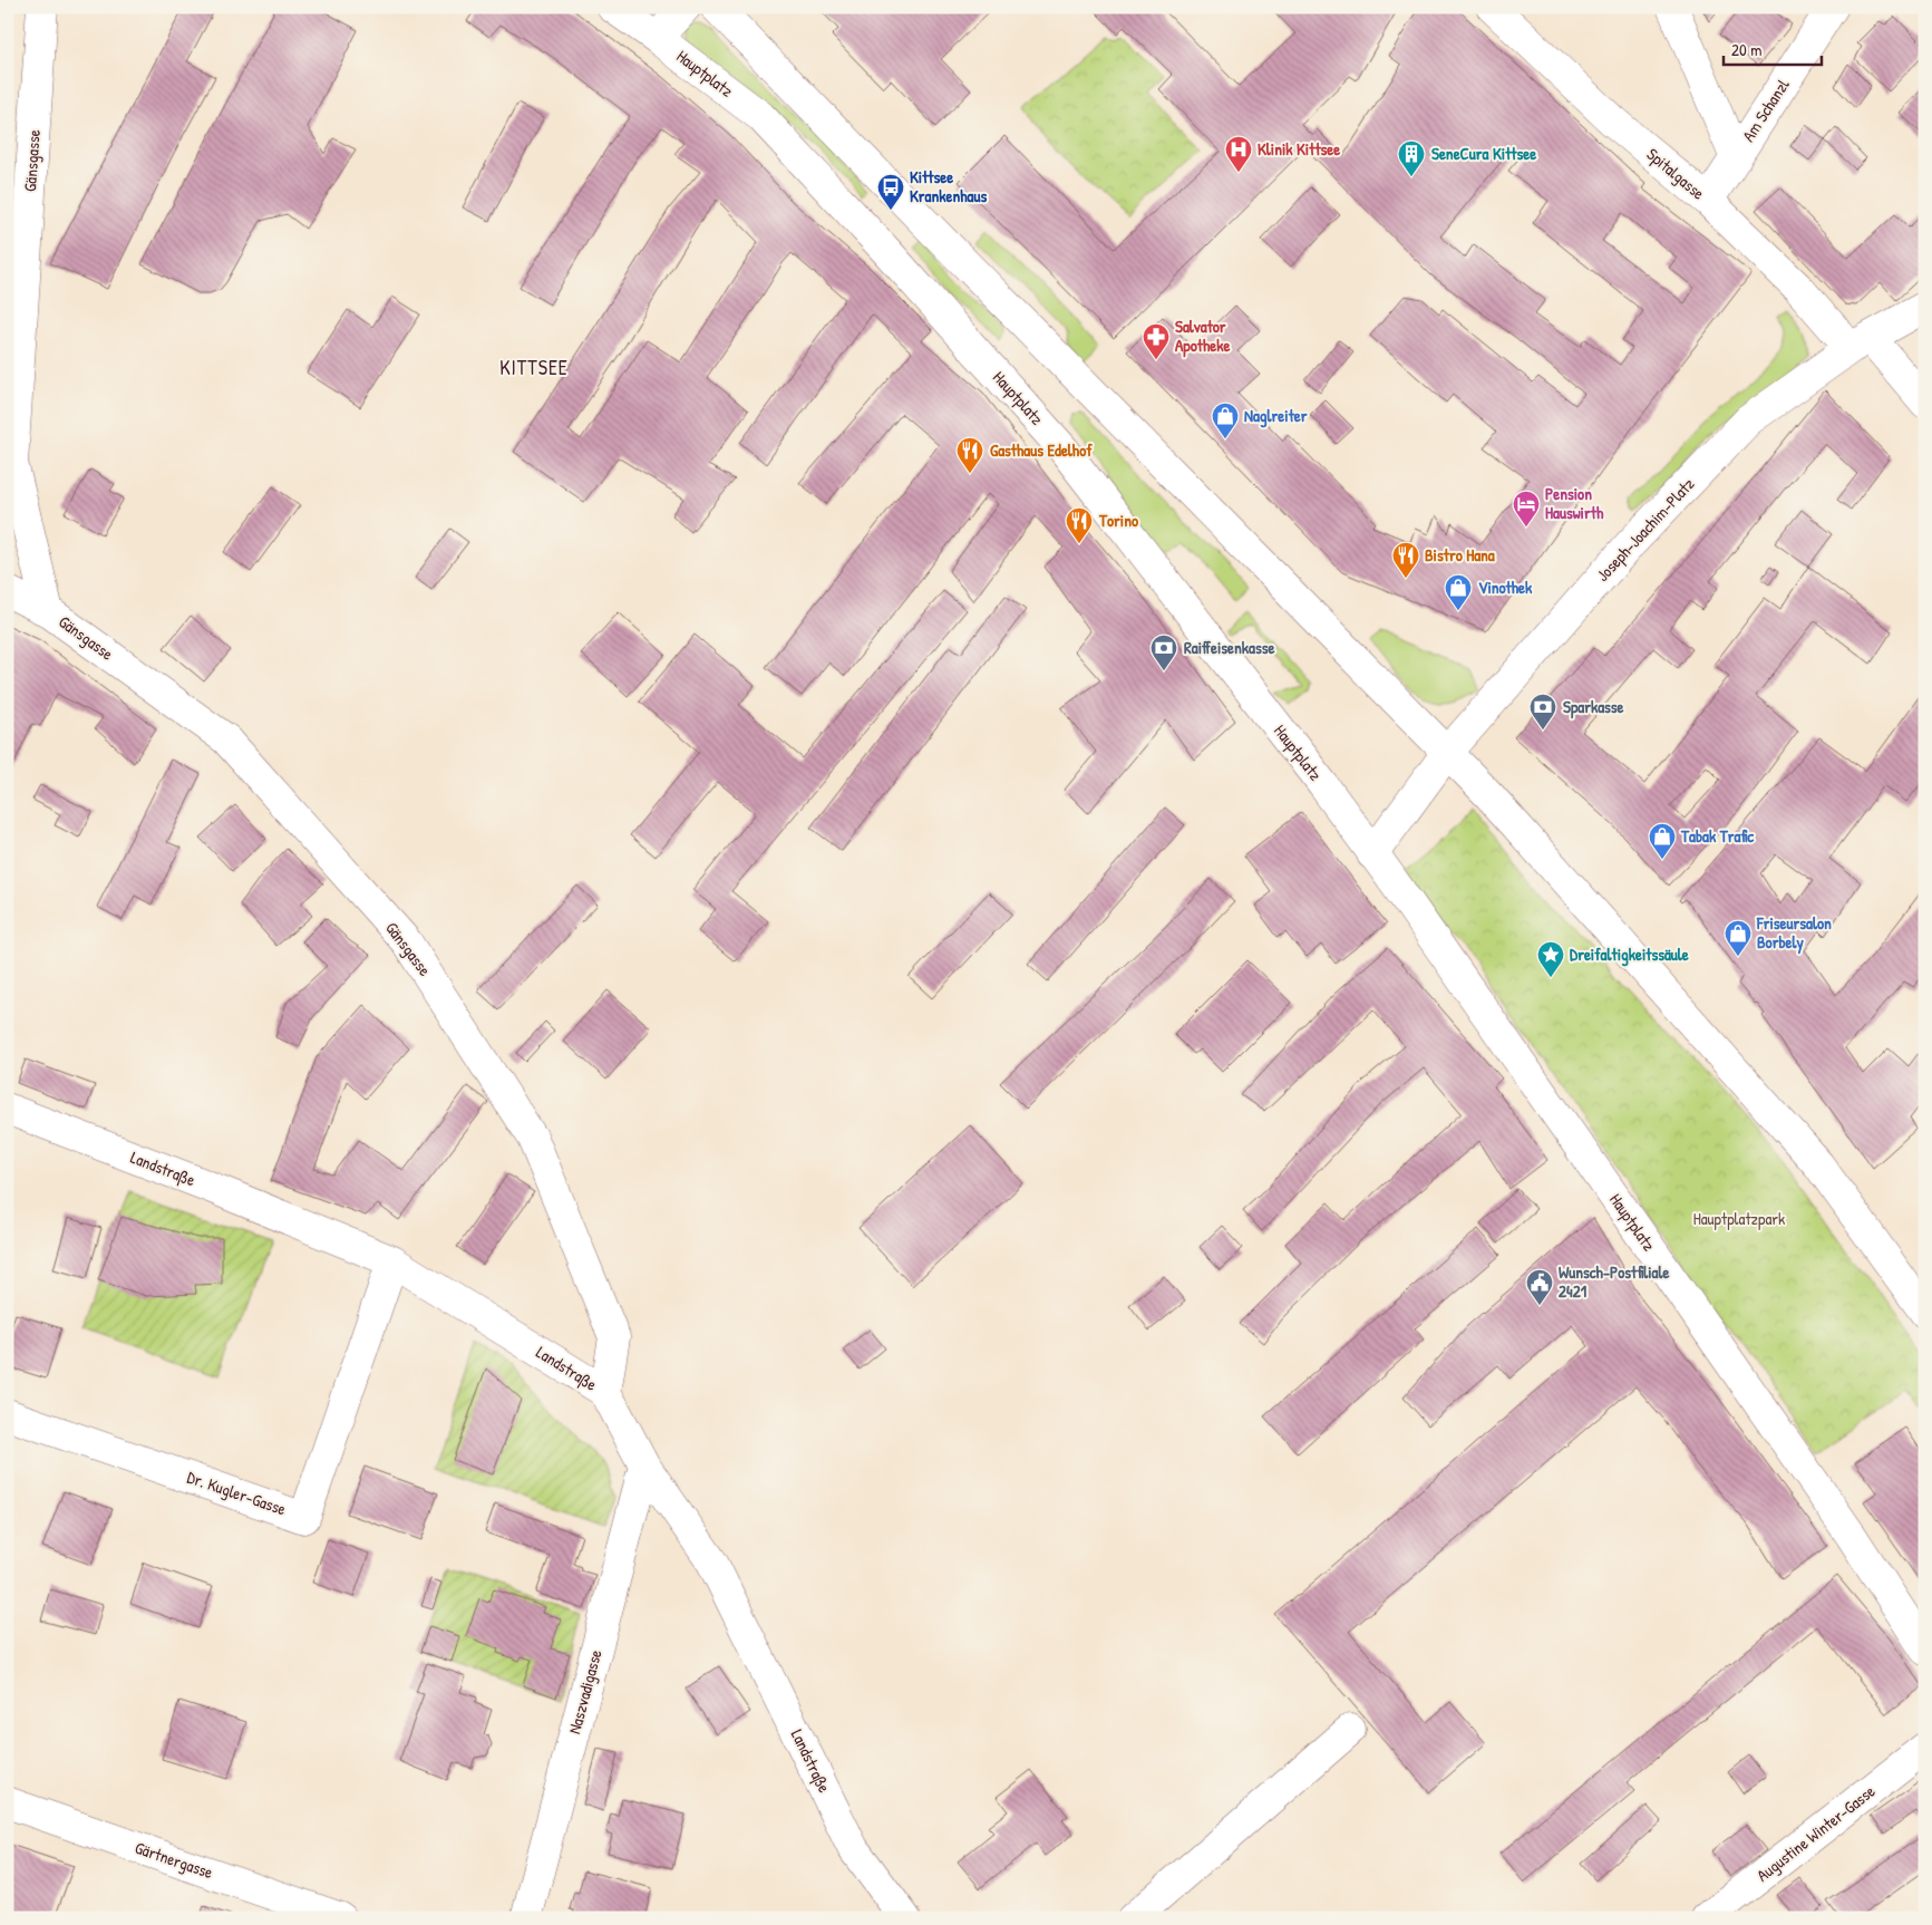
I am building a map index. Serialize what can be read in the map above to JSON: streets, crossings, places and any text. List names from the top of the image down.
{
  "streets": {
    "street": [
      "Hauptplatz",
      "Am Schanzl",
      "Gänsgasse",
      "Spitalgasse",
      "Joseph-Joachim-Platz",
      "Landstraße",
      "Dr. Kugler-Gasse",
      "Naszvadigasse",
      "Augustine Winter-Gasse",
      "Gärtnergasse"
    ]
  },
  "crossings": [
    ["Am Schanzl", "Spitalgasse"],
    ["Gänsgasse", "Landstraße"],
    ["Spitalgasse", "Joseph-Joachim-Platz"],
    ["Landstraße", "Dr. Kugler-Gasse"],
    ["Landstraße", "Naszvadigasse"]
  ],
  "districts": ["KITTSEE"],
  "parks": ["Hauptplatzpark"],
  "places": {
    "hospital": ["Klinik Kittsee"],
    "building": ["SeneCura Kittsee"],
    "bus stop": ["Kittsee Krankenhaus"],
    "pharmacy": ["Salvator Apotheke"],
    "shop": [
      "Naglreiter",
      "Vinothek",
      "Tabak Trafic",
      "Friseursalon Borbely"
    ],
    "restaurant": ["Gasthaus Edelhof", "Torino", "Bistro Hana"],
    "hotel": ["Pension Hauswirth"],
    "bank": ["Raiffeisenkasse", "Sparkasse"],
    "place": ["Dreifaltigkeitssäule"],
    "public building": ["Wunsch-Postfiliale 2421"]
  },
  "scale_bar": "20 m"
}
